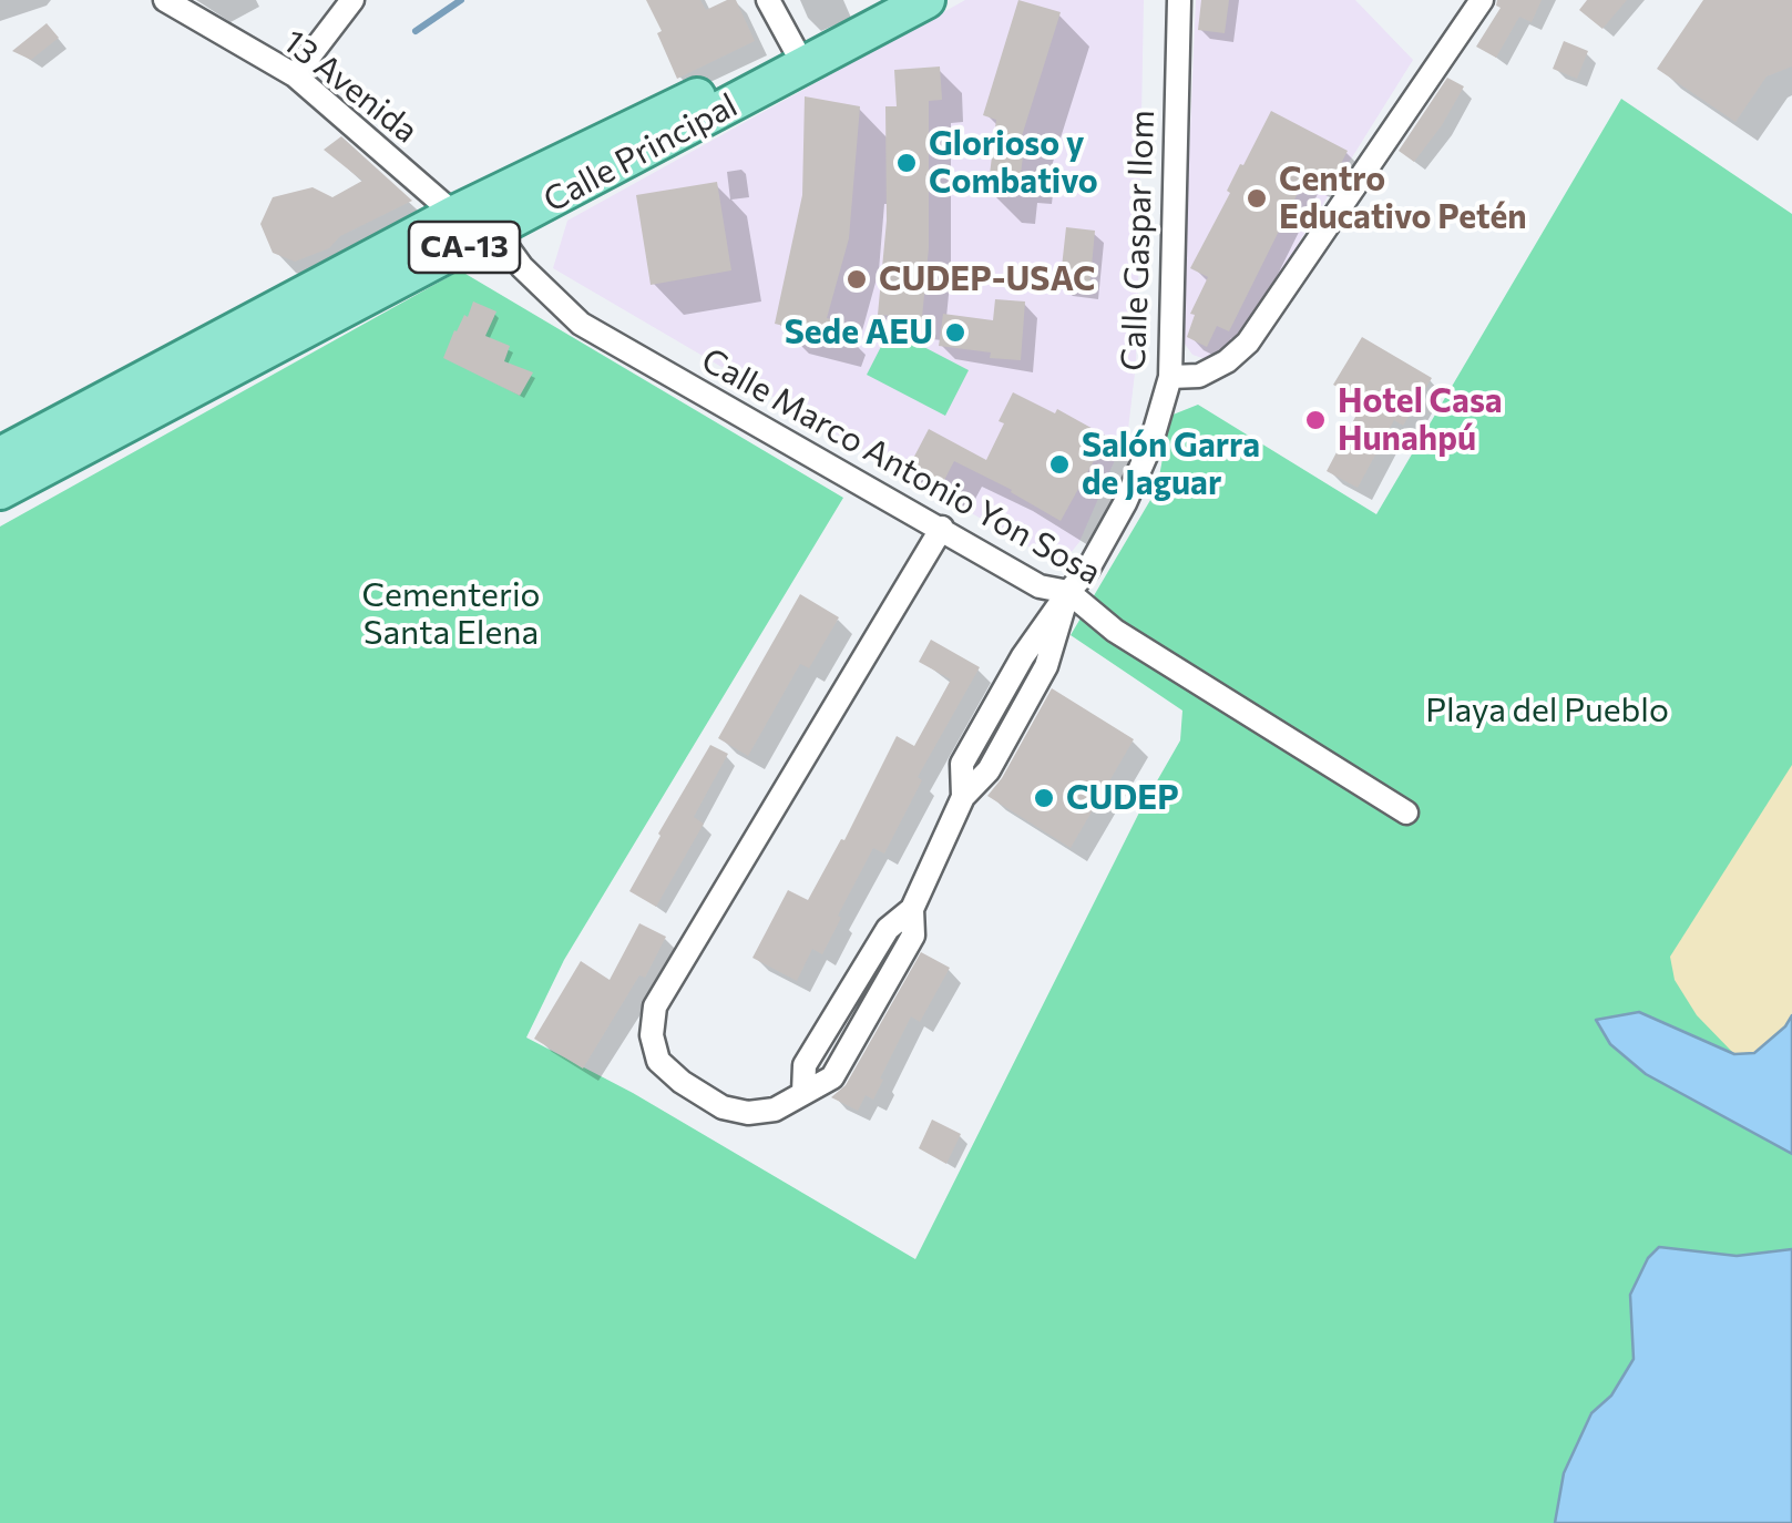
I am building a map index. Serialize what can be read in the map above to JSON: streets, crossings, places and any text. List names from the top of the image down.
{
  "streets": {
    "main road": ["Calle Principal", "CA-13"],
    "street": ["13 Avenida", "Calle Gaspar Ilom", "Calle Marco Antonio Yon Sosa"]
  },
  "crossings": [
    ["13 Avenida", "Calle Principal"],
    ["13 Avenida", "Calle Marco Antonio Yon Sosa"],
    ["Calle Principal", "Calle Marco Antonio Yon Sosa"],
    ["Calle Gaspar Ilom", "Calle Marco Antonio Yon Sosa"]
  ],
  "parks": ["Cementerio Santa Elena", "Playa del Pueblo"],
  "places": [
    "Glorioso y Combativo",
    "Centro Educativo Petén",
    "CUDEP-USAC",
    "Sede AEU",
    "Hotel Casa Hunahpú",
    "Salón Garra de Jaguar",
    "CUDEP"
  ]
}
